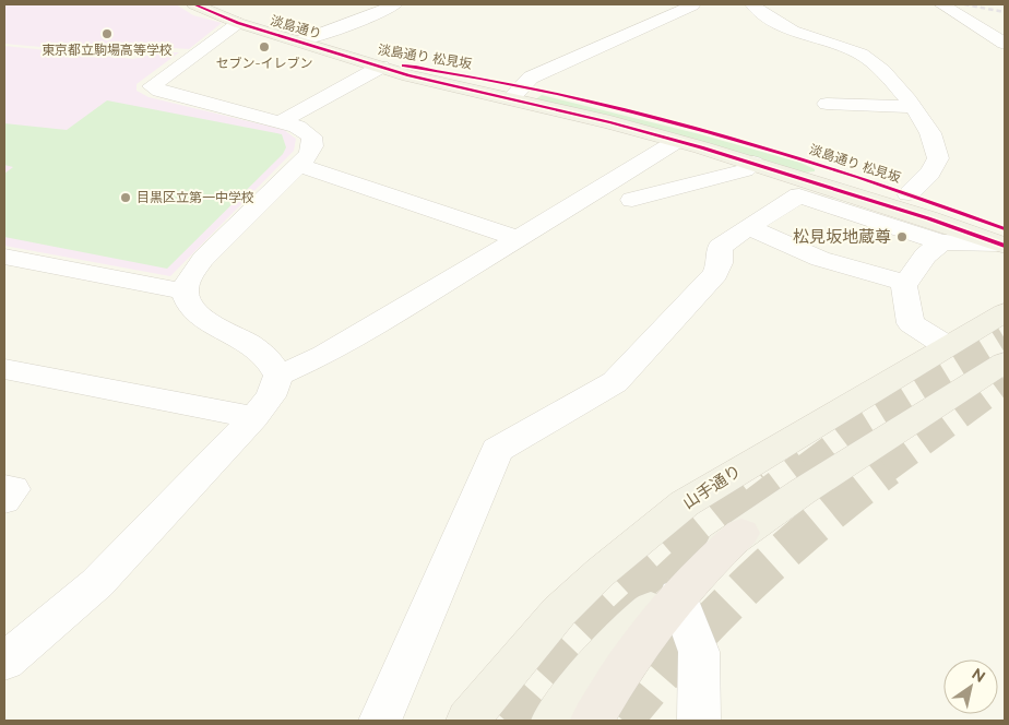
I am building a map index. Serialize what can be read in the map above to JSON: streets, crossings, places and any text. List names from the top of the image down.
{
  "streets": {
    "main road": ["淡島通り", "淡島通り 松見坂", "山手通り"]
  },
  "crossings": [
    ["淡島通り", "淡島通り 松見坂"]
  ],
  "places": [
    "東京都立駒場高等学校",
    "セブン-イレブン",
    "目黒区立第一中学校",
    "松見坂地蔵尊"
  ],
  "north": "top right"
}
